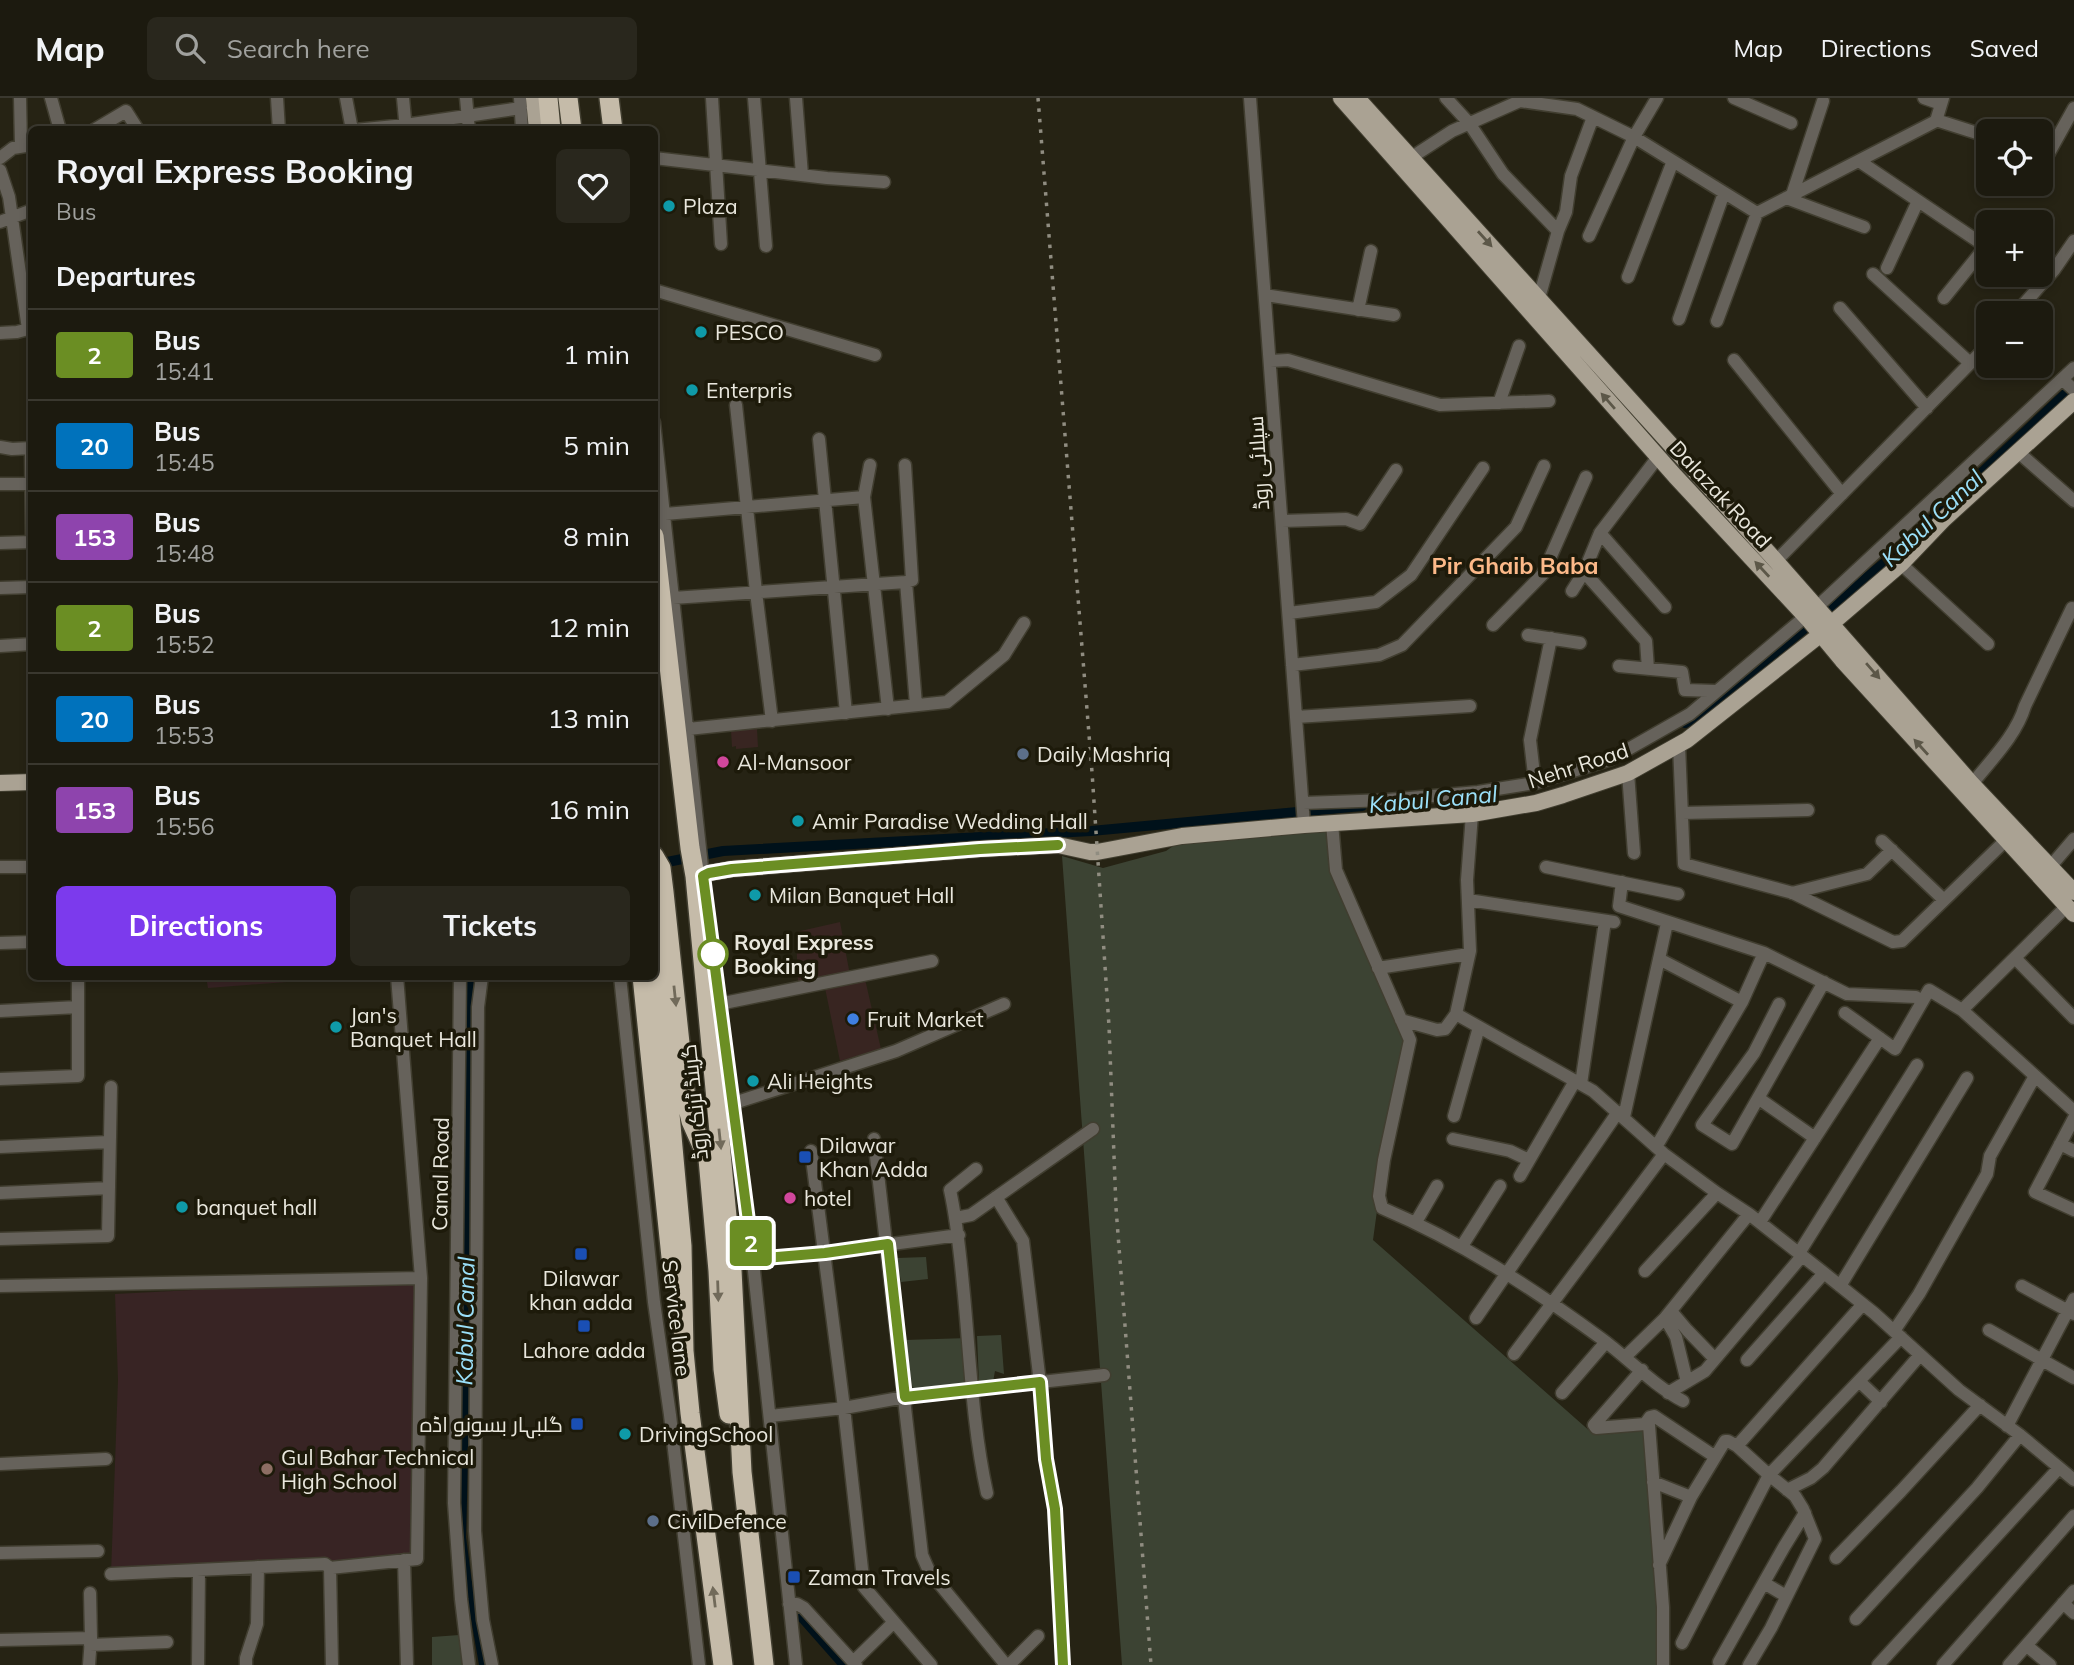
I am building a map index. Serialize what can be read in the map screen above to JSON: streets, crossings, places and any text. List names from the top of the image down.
{
  "streets": {
    "highway": ["گرینڈ ٹرنک روڈ"],
    "main road": ["Dalazak Road", "Nehr Road"],
    "street": ["سپلائی روڈ", "Canal Road", "Service lane"]
  },
  "crossings": [
    ["سپلائی روڈ", "Nehr Road"],
    ["Dalazak Road", "Nehr Road"],
    ["Nehr Road", "گرینڈ ٹرنک روڈ"],
    ["گرینڈ ٹرنک روڈ", "Service lane"]
  ],
  "districts": ["Pir Ghaib Baba"],
  "water": ["Kabul Canal"],
  "places": {
    "other": [
      "Plaza",
      "PESCO",
      "Enterpris",
      "Daily Mashriq",
      "Al-Mansoor",
      "Amir Paradise Wedding Hall",
      "Milan Banquet Hall",
      "Royal Express Booking",
      "Fruit Market",
      "Jan's Banquet Hall",
      "Ali Heights",
      "hotel",
      "banquet hall",
      "DrivingSchool",
      "Gul Bahar Technical High School",
      "CivilDefence"
    ],
    "transit": [
      "Dilawar Khan Adda",
      "Dilawar khan adda",
      "Lahore adda",
      "گلبہار بسونو اڈہ",
      "Zaman Travels"
    ]
  },
  "lines": ["bus line 2"],
  "page": {
    "header": "Map",
    "search": "Search here",
    "nav": ["Map", "Directions", "Saved"],
    "on_map": "2",
    "map_buttons": ["+", "−"],
    "heading": [
      ["Royal Express Booking", "Bus"],
      "Departures"
    ],
    "list": [
      {
        "mark": "2",
        "name": "Bus",
        "note": "15:41",
        "value": "1 min"
      },
      {
        "mark": "20",
        "name": "Bus",
        "note": "15:45",
        "value": "5 min"
      },
      {
        "mark": "153",
        "name": "Bus",
        "note": "15:48",
        "value": "8 min"
      },
      {
        "mark": "2",
        "name": "Bus",
        "note": "15:52",
        "value": "12 min"
      },
      {
        "mark": "20",
        "name": "Bus",
        "note": "15:53",
        "value": "13 min"
      },
      {
        "mark": "153",
        "name": "Bus",
        "note": "15:56",
        "value": "16 min"
      }
    ],
    "buttons": ["Directions", "Tickets"]
  }
}
